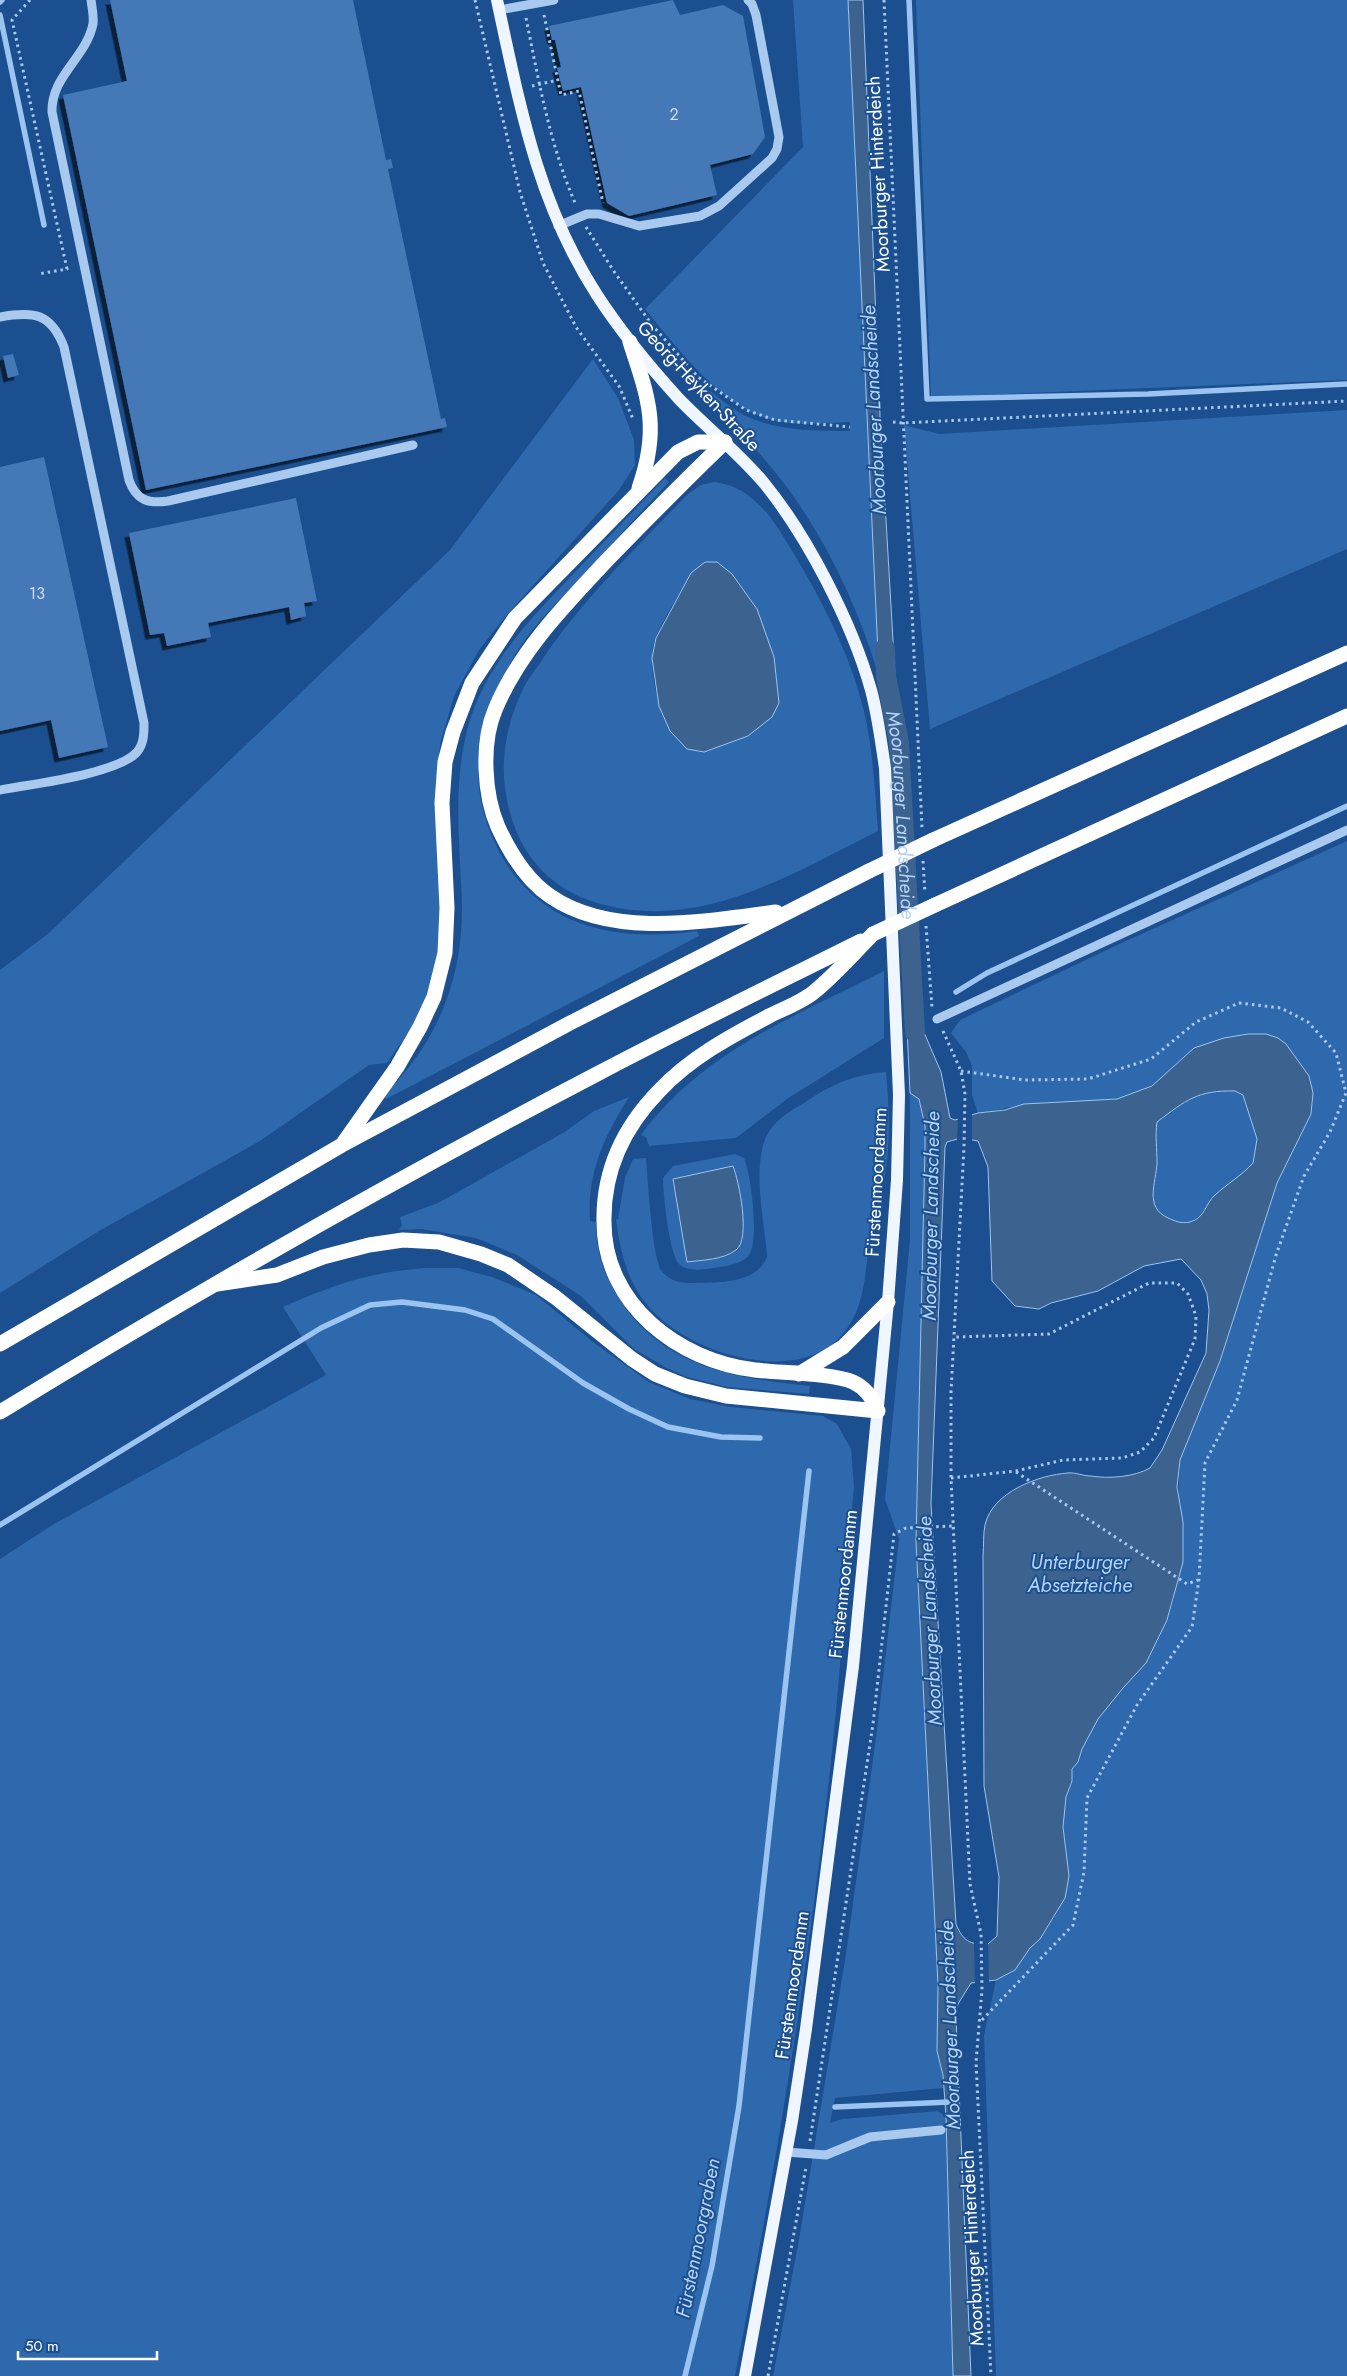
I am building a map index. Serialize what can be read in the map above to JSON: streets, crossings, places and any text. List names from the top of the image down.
{
  "streets": {
    "main road": ["Georg-Heyken-Straße", "Fürstenmoordamm"],
    "path": ["Moorburger Hinterdeich"]
  },
  "crossings": [
    ["Georg-Heyken-Straße", "Fürstenmoordamm"]
  ],
  "water": ["Moorburger Landscheide", "Unterburger Absetzteiche", "Fürstenmoorgraben"],
  "house_numbers": ["2", "13"],
  "scale_bar": "50 m"
}
